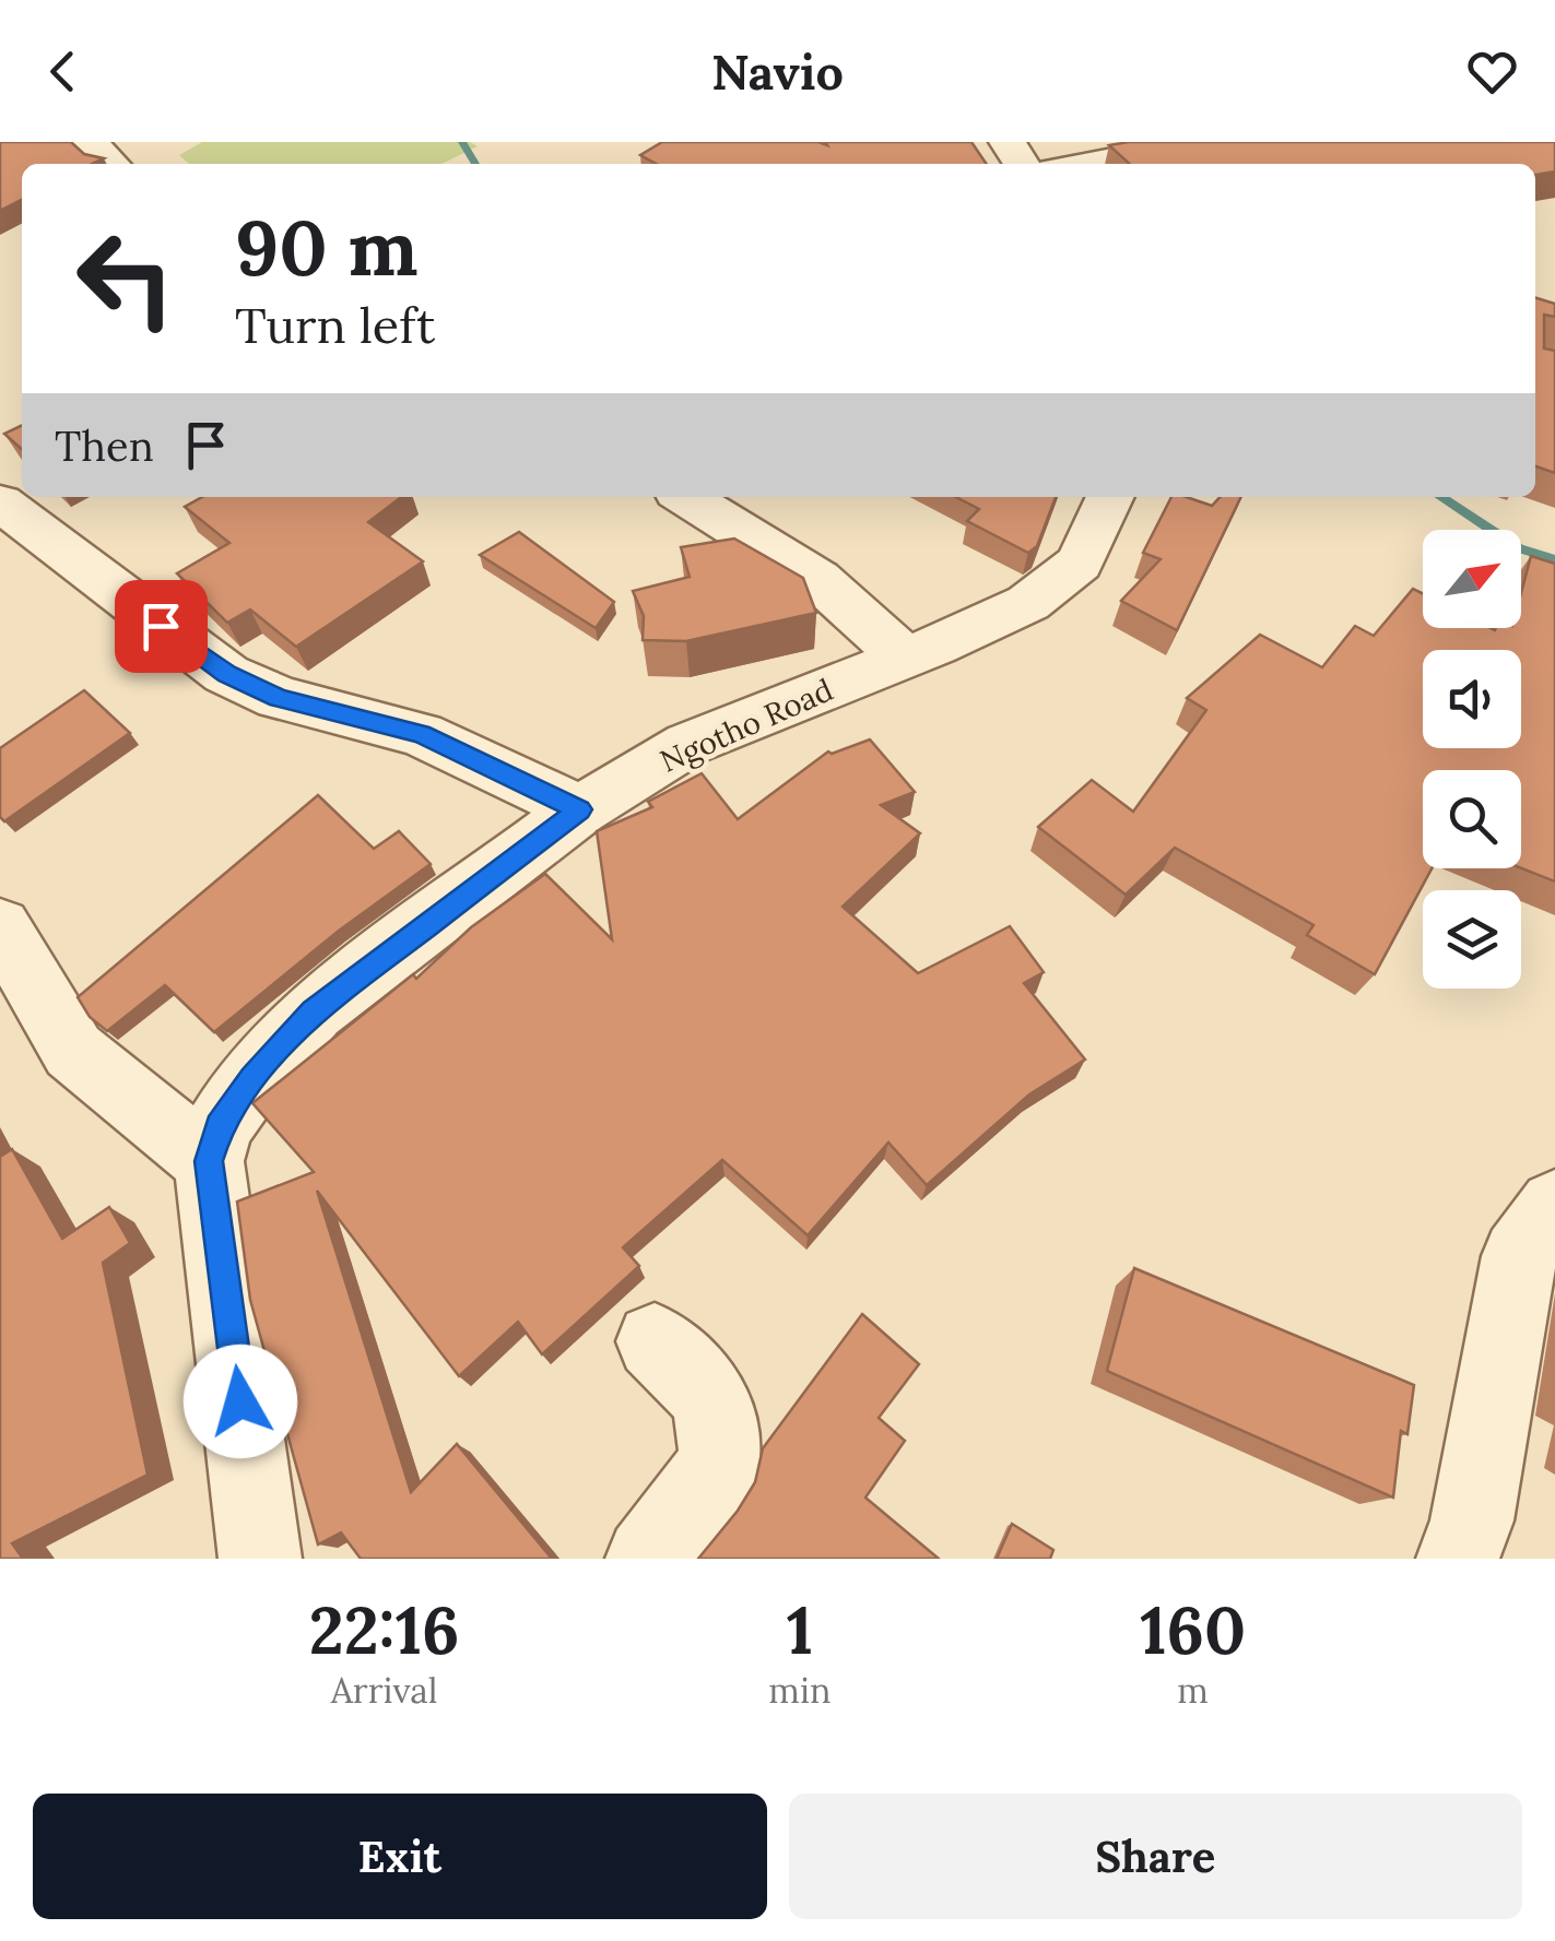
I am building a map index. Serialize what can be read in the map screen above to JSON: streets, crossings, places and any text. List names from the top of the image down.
{
  "streets": {
    "street": ["Ngotho Road"]
  },
  "north": "top right",
  "page": {
    "header": "Navio",
    "turn": ["90 m", "Turn left"],
    "then": "Then",
    "eta": [
      "22:16",
      "Arrival",
      "1",
      "min",
      "160",
      "m"
    ],
    "buttons": ["Exit", "Share"]
  }
}
